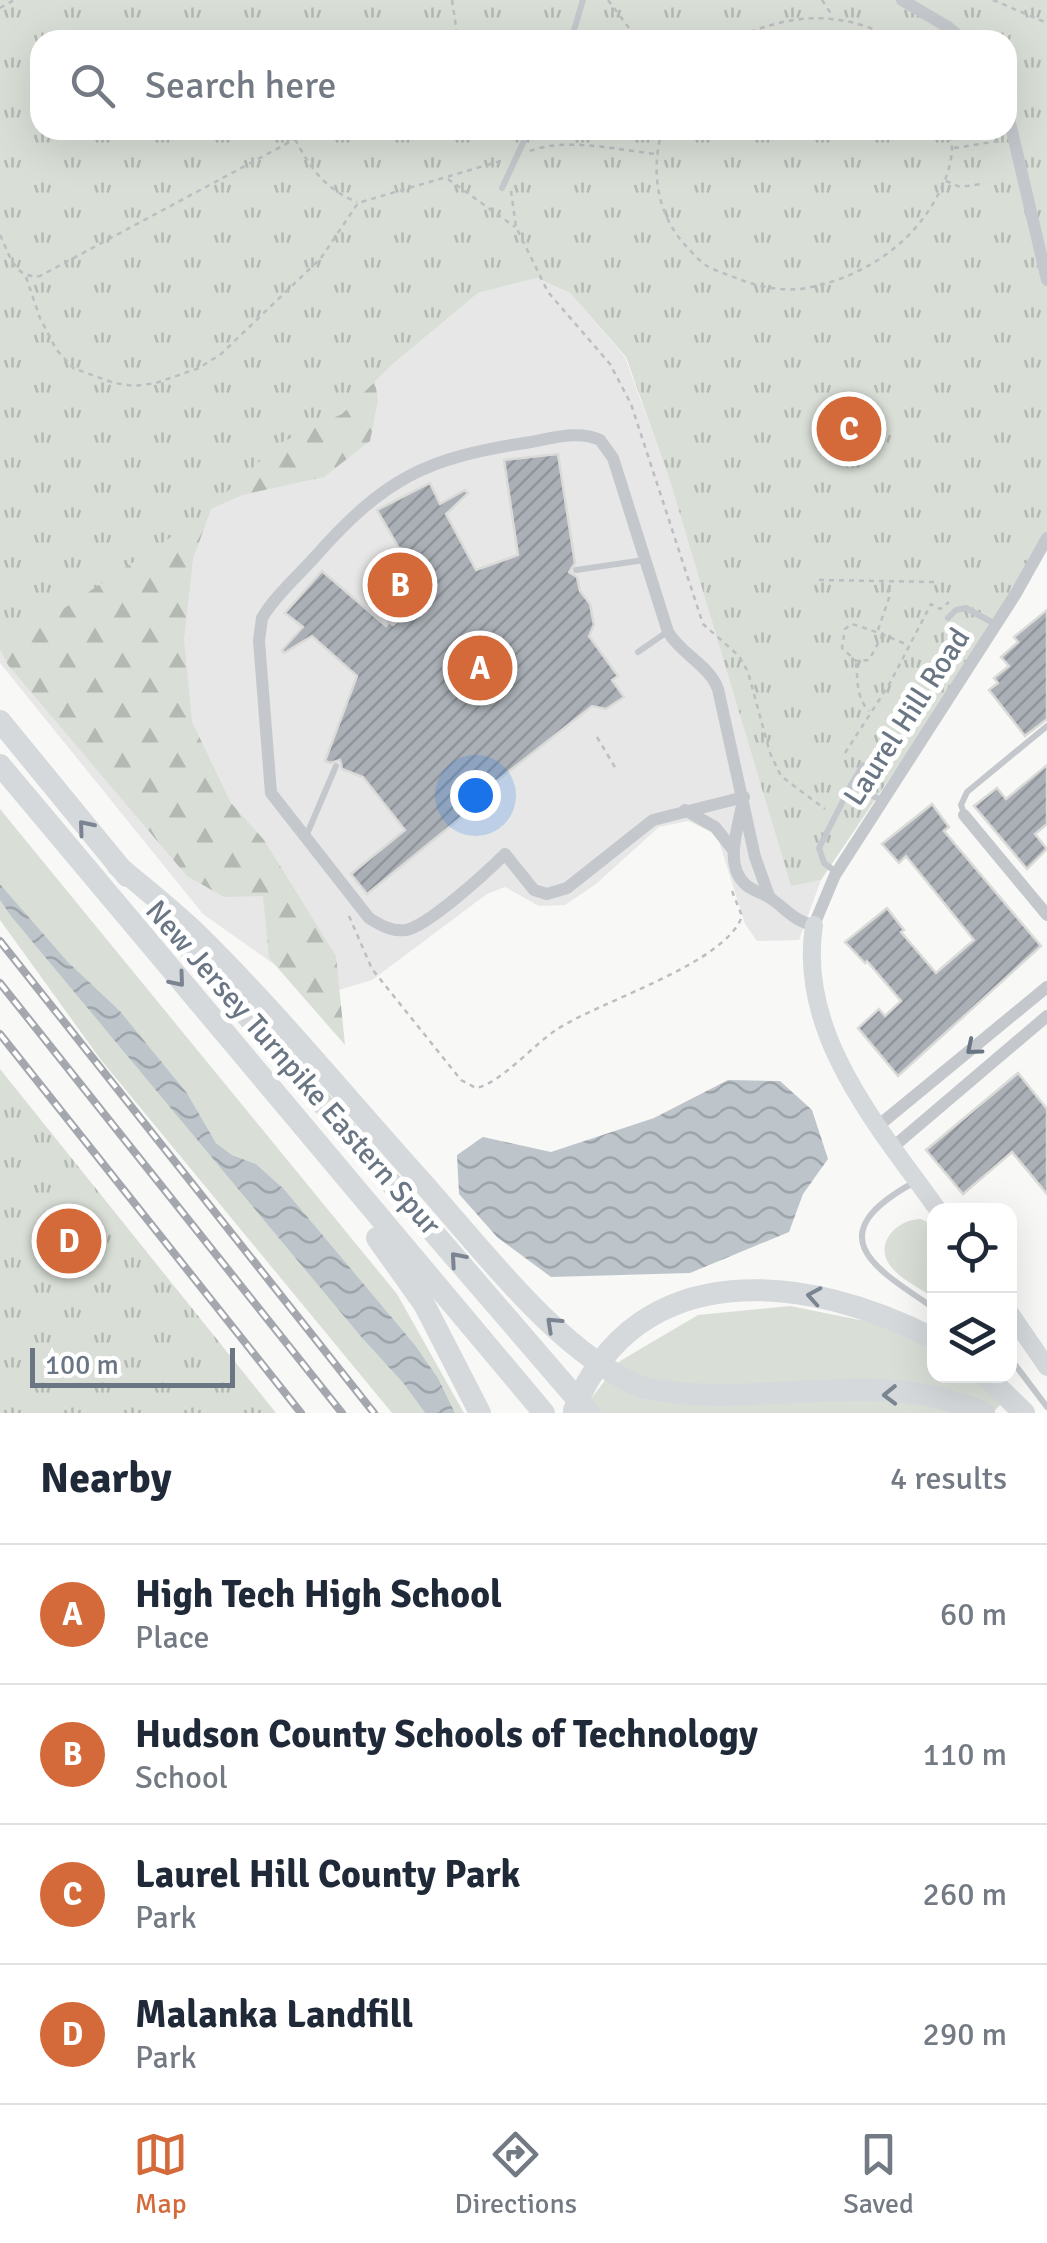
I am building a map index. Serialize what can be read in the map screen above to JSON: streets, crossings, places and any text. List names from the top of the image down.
{
  "streets": {
    "highway": ["New Jersey Turnpike Eastern Spur"],
    "street": ["Laurel Hill Road"]
  },
  "scale_bar": "100 m",
  "page": {
    "search": "Search here",
    "pins": [
      "C",
      "B",
      "A",
      "D"
    ],
    "scale": "100 m",
    "heading": ["Nearby", "4 results"],
    "list": [
      {
        "mark": "A",
        "name": "High Tech High School",
        "note": "Place",
        "value": "60 m"
      },
      {
        "mark": "B",
        "name": "Hudson County Schools of Technology",
        "note": "School",
        "value": "110 m"
      },
      {
        "mark": "C",
        "name": "Laurel Hill County Park",
        "note": "Park",
        "value": "260 m"
      },
      {
        "mark": "D",
        "name": "Malanka Landfill",
        "note": "Park",
        "value": "290 m"
      }
    ],
    "nav": ["Map", "Directions", "Saved"]
  }
}
